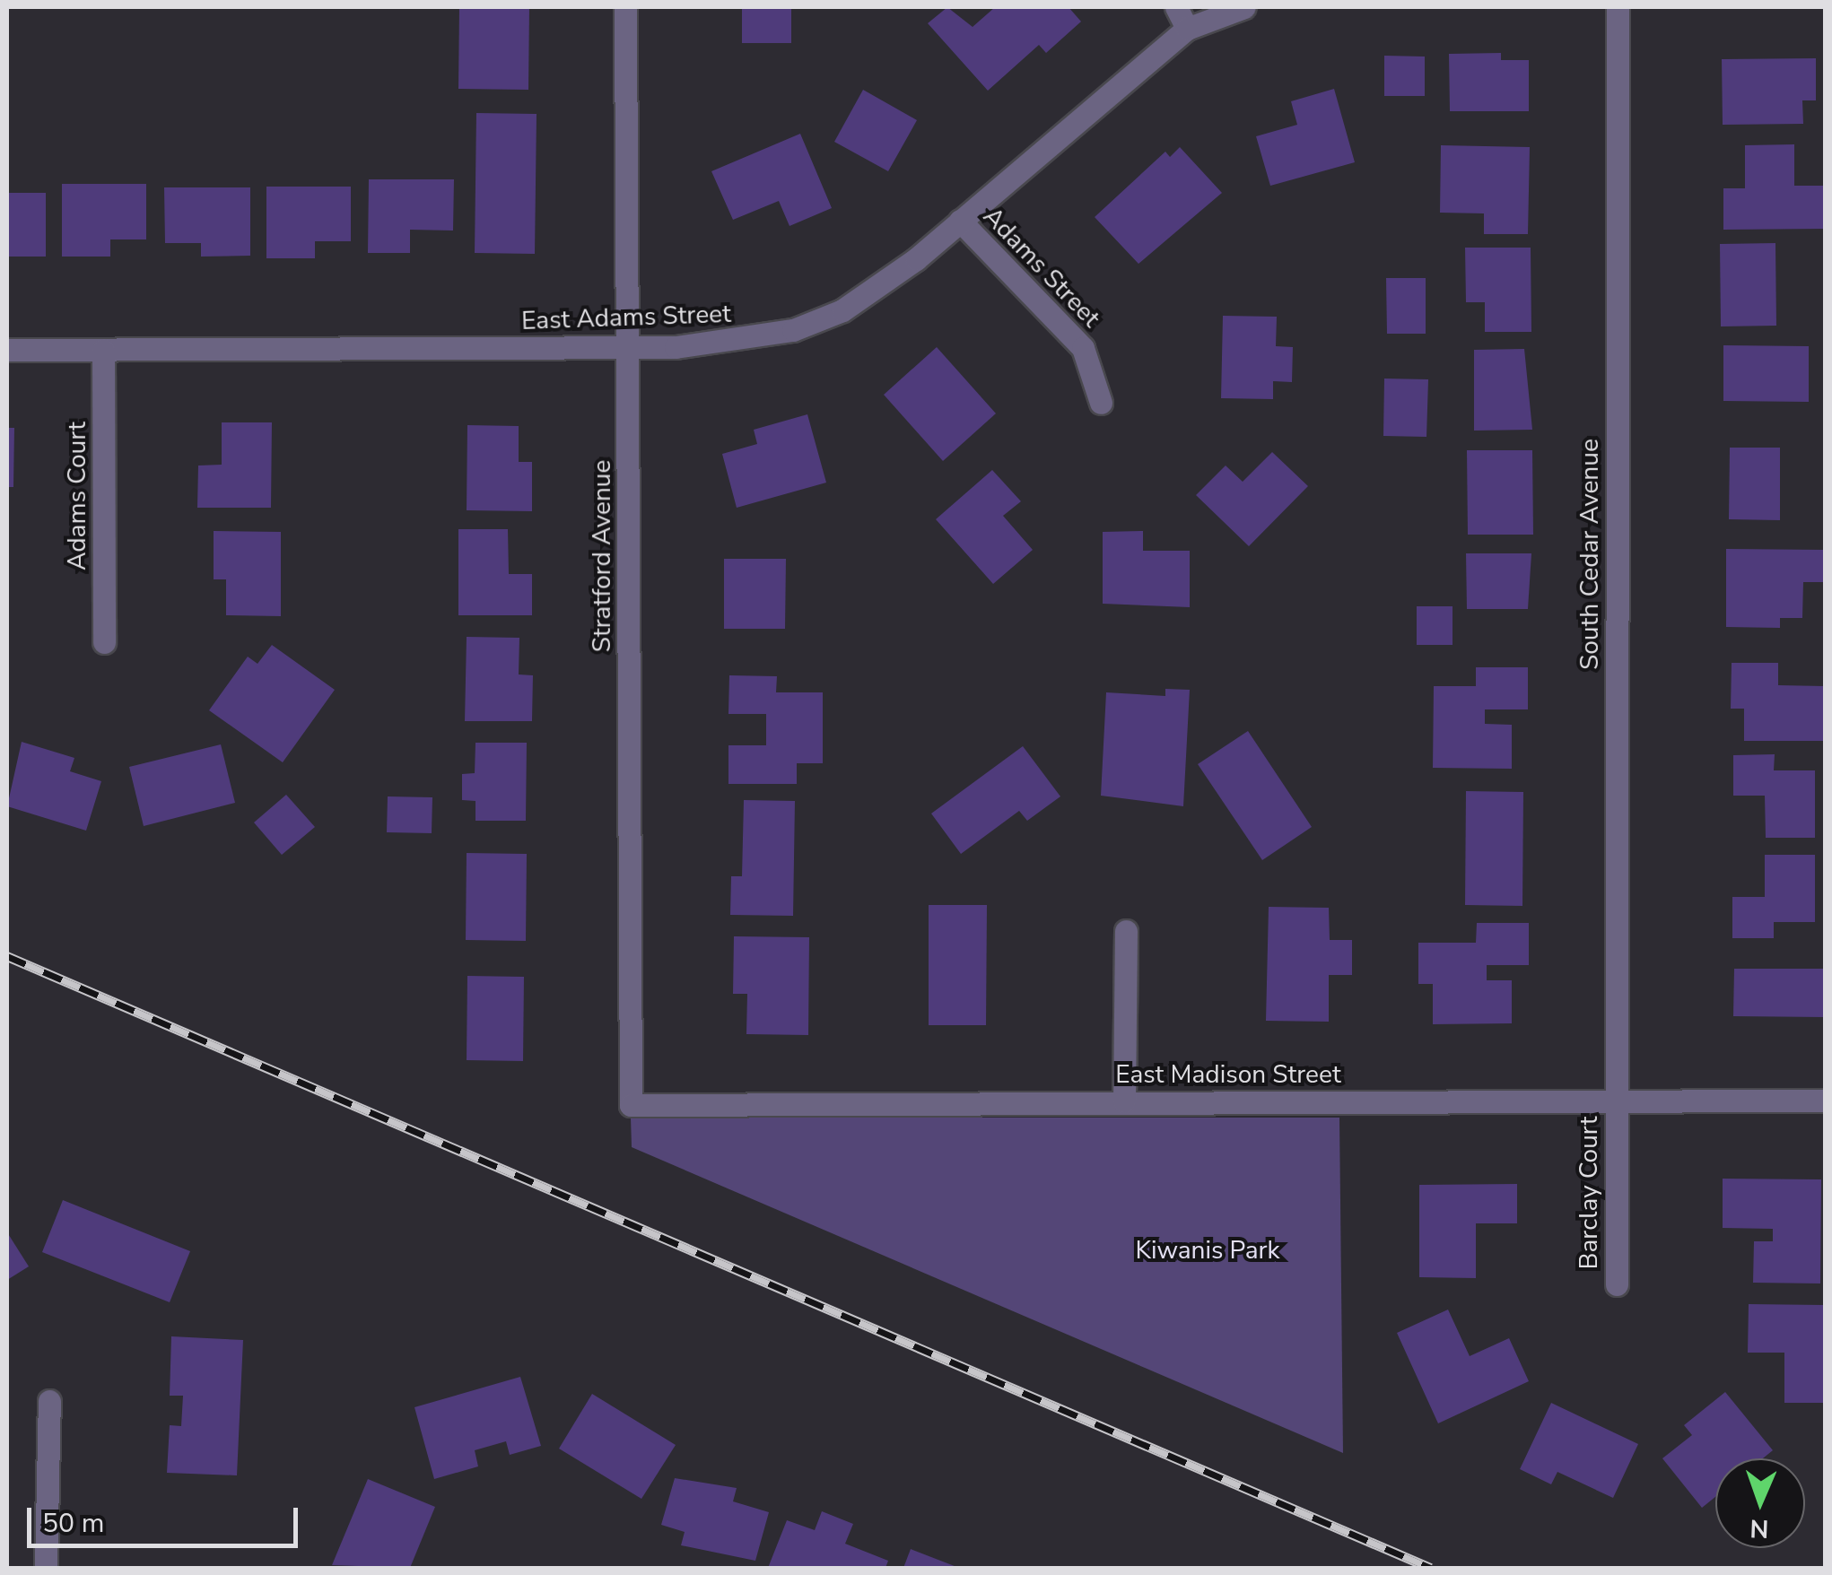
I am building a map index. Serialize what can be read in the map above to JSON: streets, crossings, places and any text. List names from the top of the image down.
{
  "streets": {
    "street": [
      "Adams Street",
      "East Adams Street",
      "Adams Court",
      "South Cedar Avenue",
      "Stratford Avenue",
      "East Madison Street",
      "Barclay Court"
    ]
  },
  "crossings": [
    ["Adams Street", "East Adams Street"],
    ["East Adams Street", "Adams Court"],
    ["East Adams Street", "Stratford Avenue"],
    ["South Cedar Avenue", "East Madison Street"],
    ["South Cedar Avenue", "Barclay Court"],
    ["Stratford Avenue", "East Madison Street"],
    ["East Madison Street", "Barclay Court"]
  ],
  "parks": ["Kiwanis Park"],
  "scale_bar": "50 m",
  "north": "bottom"
}
